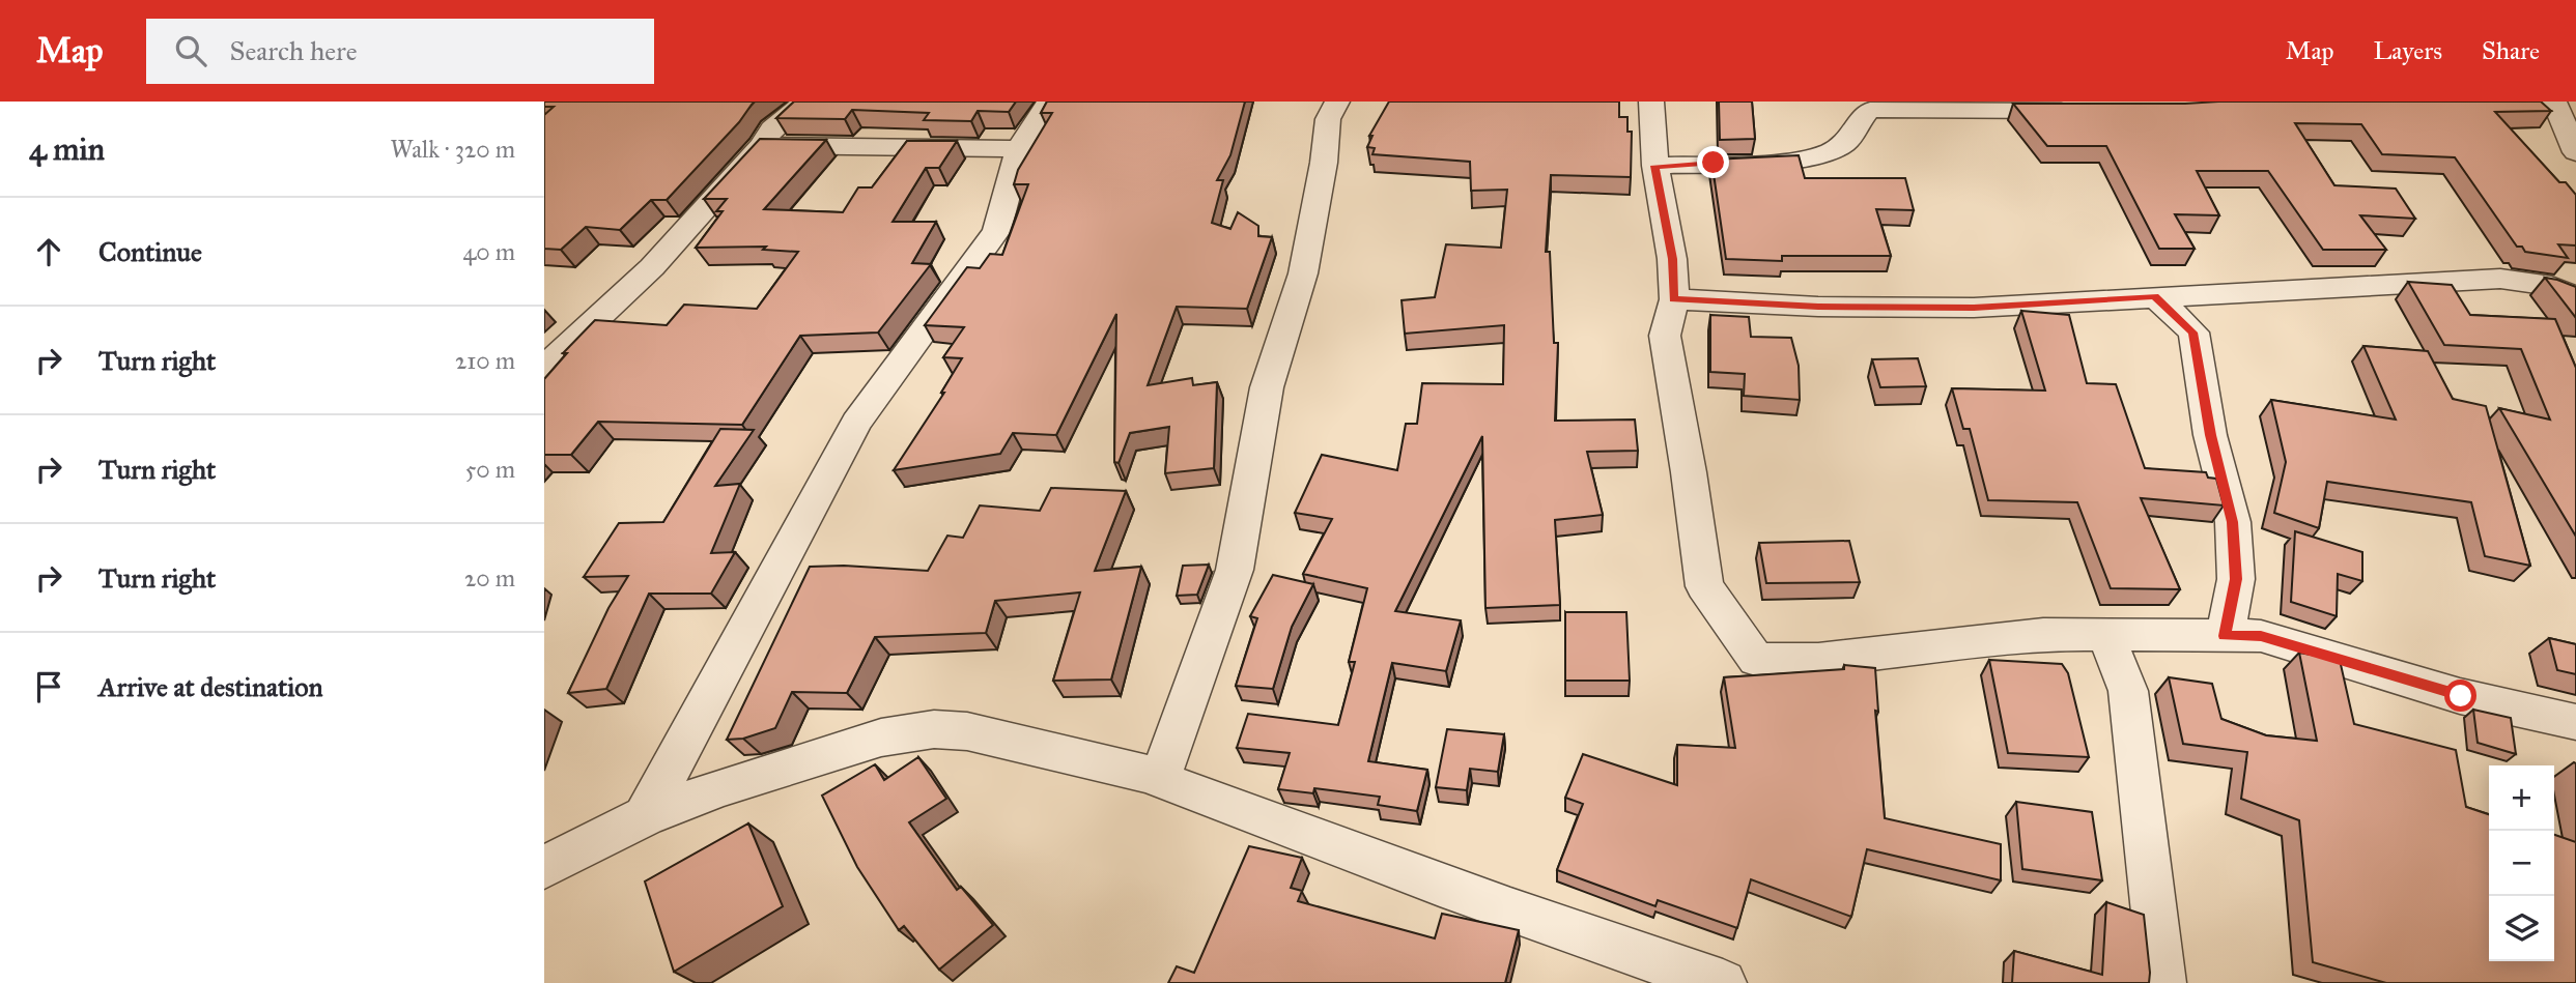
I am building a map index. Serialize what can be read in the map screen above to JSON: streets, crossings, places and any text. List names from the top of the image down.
{
  "page": {
    "header": "Map",
    "search": "Search here",
    "nav": ["Map", "Layers", "Share"],
    "heading": ["4 min", "Walk · 320 m"],
    "list": [
      ["Continue", "40 m"],
      ["Turn right", "210 m"],
      ["Turn right", "50 m"],
      ["Turn right", "20 m"],
      "Arrive at destination"
    ],
    "map_buttons": ["+", "−"]
  }
}
